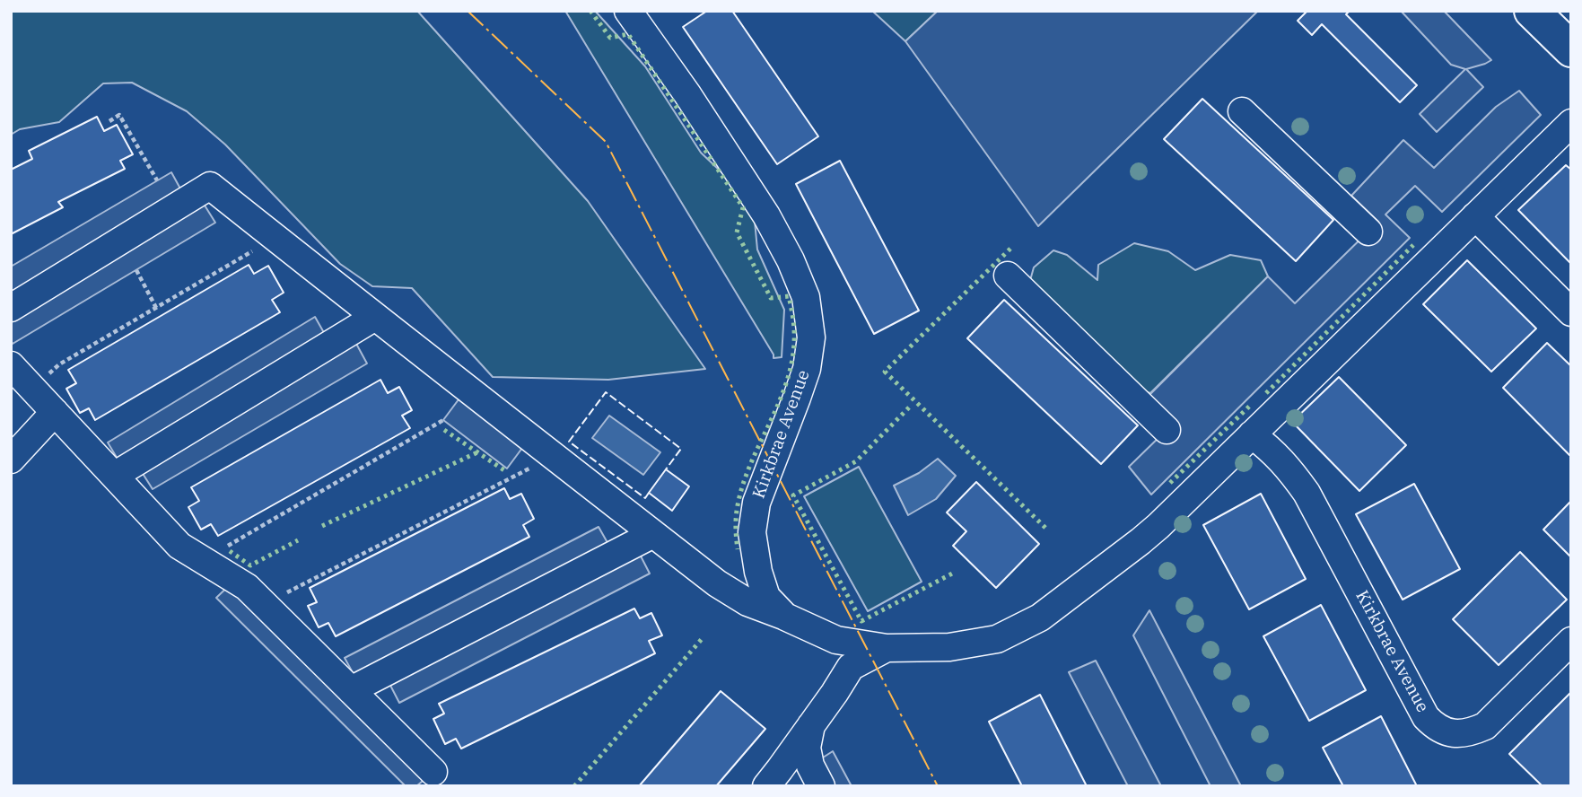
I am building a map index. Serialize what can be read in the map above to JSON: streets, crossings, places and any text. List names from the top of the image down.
{
  "streets": {
    "street": ["Kirkbrae Avenue"]
  }
}
